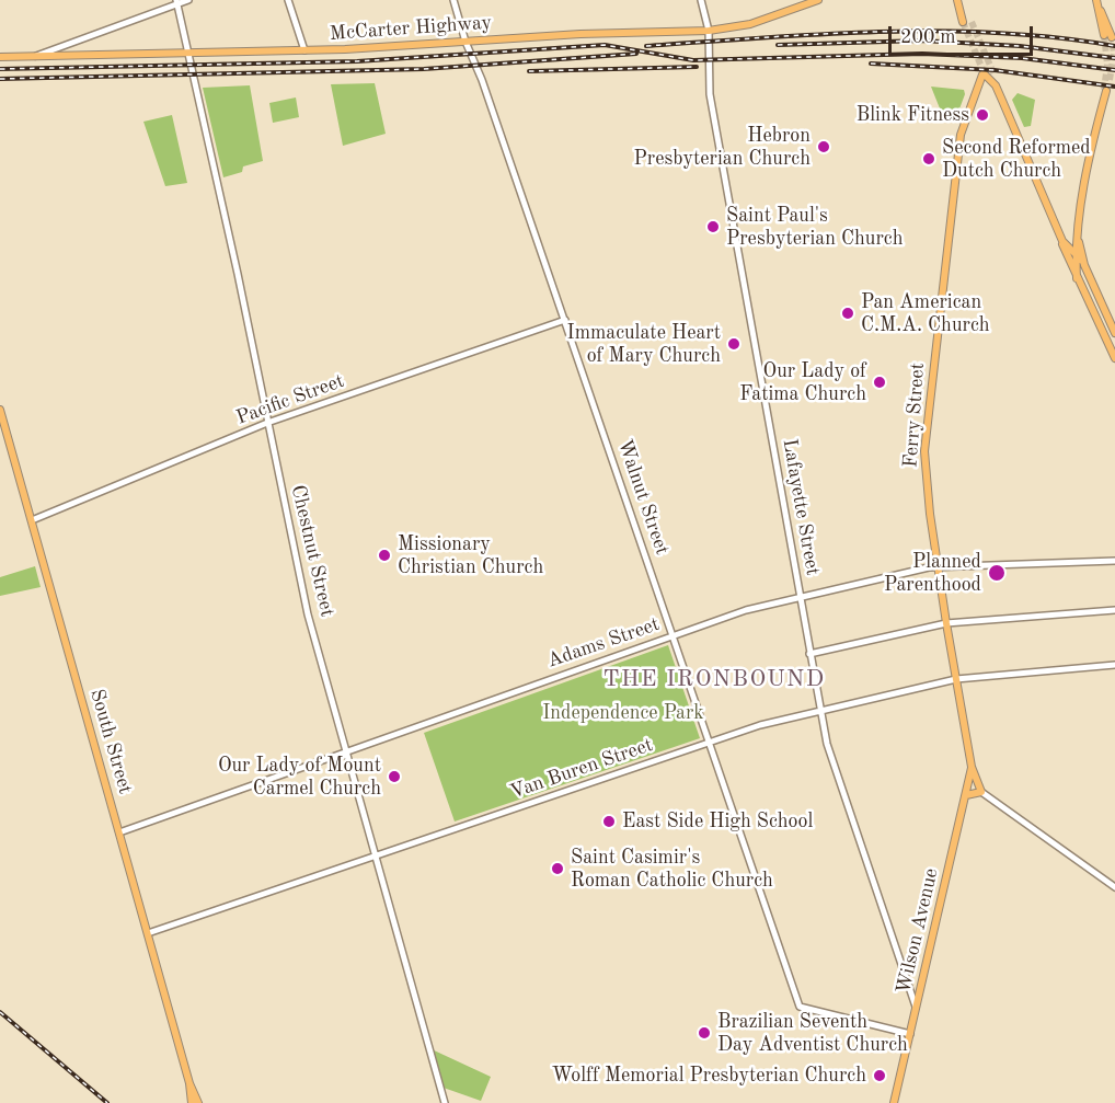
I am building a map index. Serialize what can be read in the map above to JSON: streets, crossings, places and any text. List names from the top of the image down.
{
  "streets": {
    "main road": [
      "McCarter Highway",
      "Ferry Street",
      "South Street",
      "Wilson Avenue"
    ],
    "street": [
      "Pacific Street",
      "Walnut Street",
      "Lafayette Street",
      "Chestnut Street",
      "Adams Street",
      "Van Buren Street"
    ]
  },
  "crossings": [
    ["McCarter Highway", "Walnut Street"],
    ["McCarter Highway", "Lafayette Street"],
    ["McCarter Highway", "Chestnut Street"],
    ["Pacific Street", "Walnut Street"],
    ["Pacific Street", "Chestnut Street"],
    ["Pacific Street", "South Street"],
    ["Ferry Street", "Adams Street"],
    ["Ferry Street", "Van Buren Street"],
    ["Ferry Street", "Wilson Avenue"],
    ["Walnut Street", "Adams Street"],
    ["Walnut Street", "Van Buren Street"],
    ["Walnut Street", "Wilson Avenue"],
    ["Lafayette Street", "Adams Street"],
    ["Lafayette Street", "Van Buren Street"],
    ["Lafayette Street", "Wilson Avenue"],
    ["Chestnut Street", "Adams Street"],
    ["Chestnut Street", "Van Buren Street"],
    ["Adams Street", "South Street"],
    ["South Street", "Van Buren Street"]
  ],
  "districts": ["THE IRONBOUND"],
  "parks": ["Independence Park"],
  "places": [
    "Blink Fitness",
    "Hebron Presbyterian Church",
    "Second Reformed Dutch Church",
    "Saint Paul's Presbyterian Church",
    "Pan American C.M.A. Church",
    "Immaculate Heart of Mary Church",
    "Our Lady of Fatima Church",
    "Missionary Christian Church",
    "Planned Parenthood",
    "Our Lady of Mount Carmel Church",
    "East Side High School",
    "Saint Casimir's Roman Catholic Church",
    "Brazilian Seventh Day Adventist Church",
    "Wolff Memorial Presbyterian Church"
  ],
  "scale_bar": "200 m"
}
